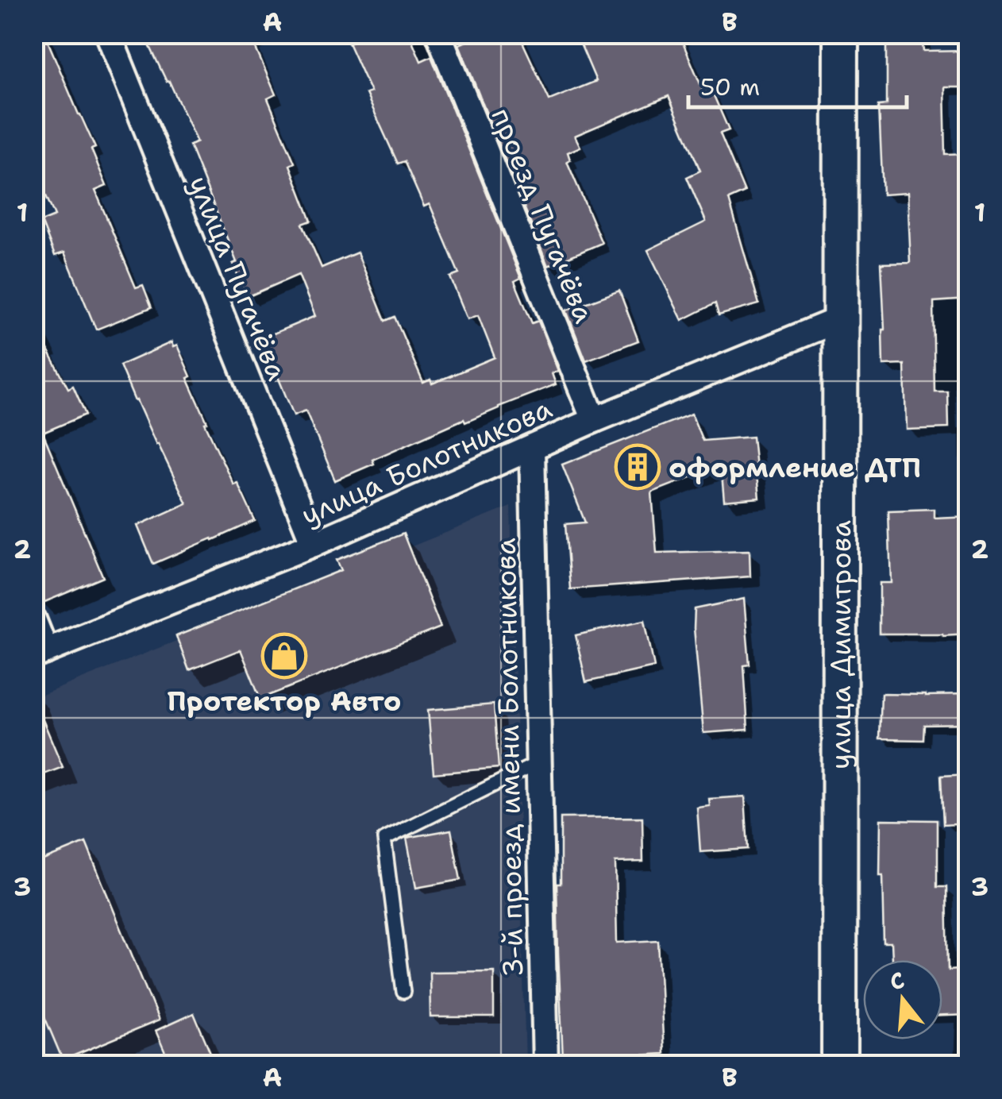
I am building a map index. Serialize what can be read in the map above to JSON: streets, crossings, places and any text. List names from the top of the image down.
{
  "streets": {
    "street": [
      "проезд Пугачёва",
      "улица Пугачёва",
      "улица Болотникова",
      "улица Димитрова",
      "3-й проезд имени Болотникова"
    ]
  },
  "crossings": [
    ["проезд Пугачёва", "улица Болотникова"],
    ["улица Пугачёва", "улица Болотникова"],
    ["улица Болотникова", "улица Димитрова"],
    ["улица Болотникова", "3-й проезд имени Болотникова"]
  ],
  "places": {
    "building": ["оформление ДТП"],
    "shop": ["Протектор Авто"]
  },
  "scale_bar": "50 m",
  "north": "top",
  "grid": {
    "columns": ["A", "B"],
    "rows": ["1", "2", "3"]
  }
}
